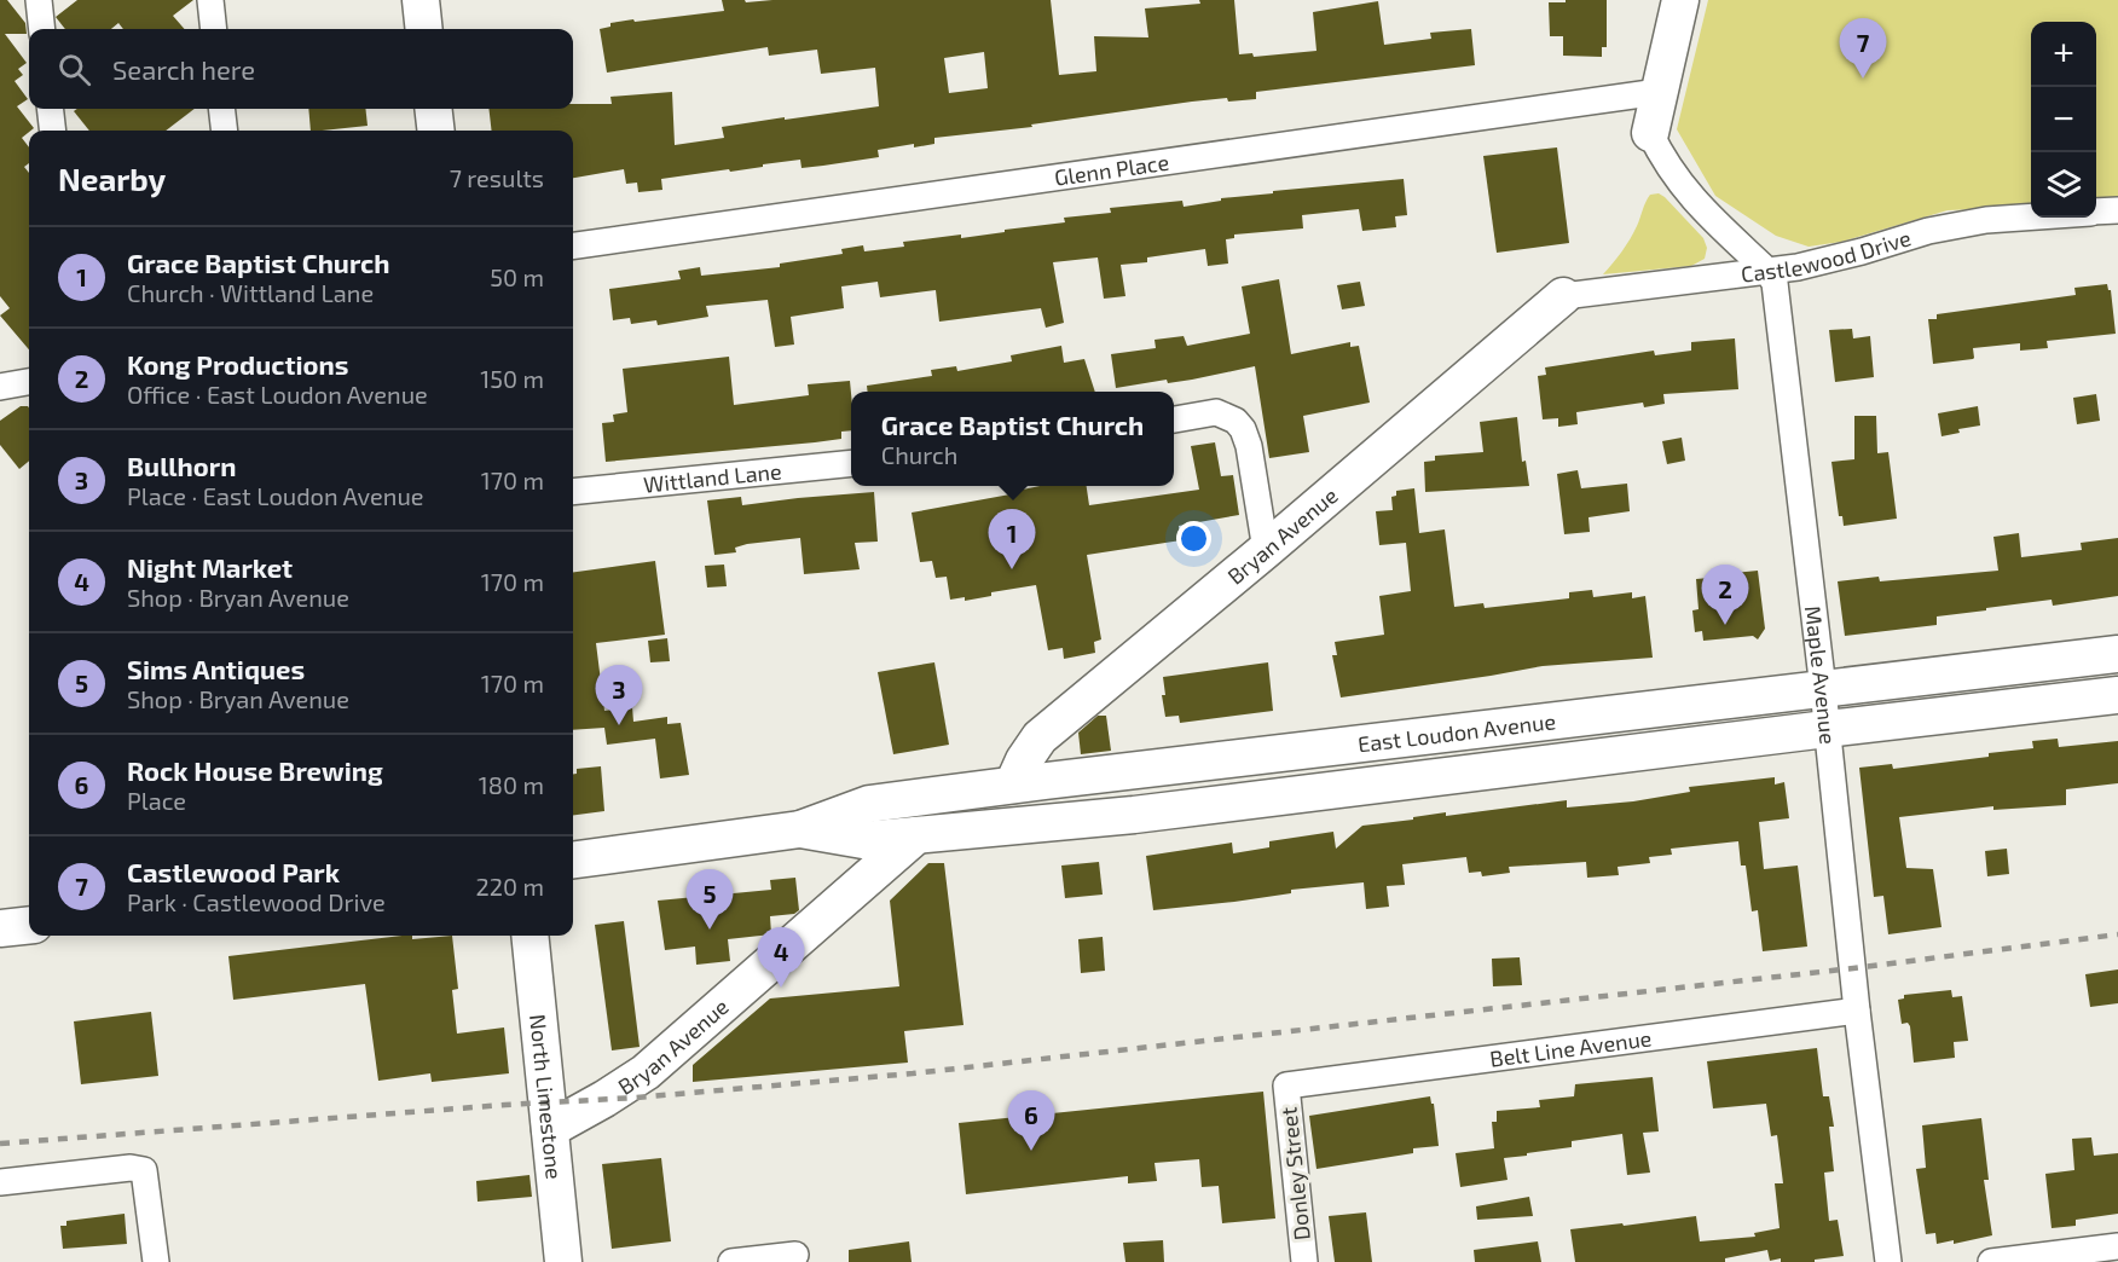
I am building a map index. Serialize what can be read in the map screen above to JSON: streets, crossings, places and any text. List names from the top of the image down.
{
  "streets": {
    "main road": ["Bryan Avenue", "East Loudon Avenue", "North Limestone"],
    "street": [
      "Glenn Place",
      "Castlewood Drive",
      "Wittland Lane",
      "Maple Avenue",
      "Belt Line Avenue",
      "Donley Street"
    ]
  },
  "crossings": [
    ["Castlewood Drive", "Bryan Avenue"],
    ["Castlewood Drive", "Maple Avenue"],
    ["Bryan Avenue", "East Loudon Avenue"],
    ["Bryan Avenue", "North Limestone"],
    ["Maple Avenue", "East Loudon Avenue"],
    ["Maple Avenue", "Belt Line Avenue"],
    ["Belt Line Avenue", "Donley Street"]
  ],
  "page": {
    "pins": [
      "7",
      "1",
      "2",
      "3",
      "5",
      "4",
      "6"
    ],
    "map_buttons": ["+", "−"],
    "search": "Search here",
    "heading": ["Nearby", "7 results"],
    "list": [
      {
        "mark": "1",
        "name": "Grace Baptist Church",
        "note": "Church · Wittland Lane",
        "value": "50 m"
      },
      {
        "mark": "2",
        "name": "Kong Productions",
        "note": "Office · East Loudon Avenue",
        "value": "150 m"
      },
      {
        "mark": "3",
        "name": "Bullhorn",
        "note": "Place · East Loudon Avenue",
        "value": "170 m"
      },
      {
        "mark": "4",
        "name": "Night Market",
        "note": "Shop · Bryan Avenue",
        "value": "170 m"
      },
      {
        "mark": "5",
        "name": "Sims Antiques",
        "note": "Shop · Bryan Avenue",
        "value": "170 m"
      },
      {
        "mark": "6",
        "name": "Rock House Brewing",
        "note": "Place",
        "value": "180 m"
      },
      {
        "mark": "7",
        "name": "Castlewood Park",
        "note": "Park · Castlewood Drive",
        "value": "220 m"
      }
    ],
    "popup": ["Grace Baptist Church", "Church"]
  }
}
